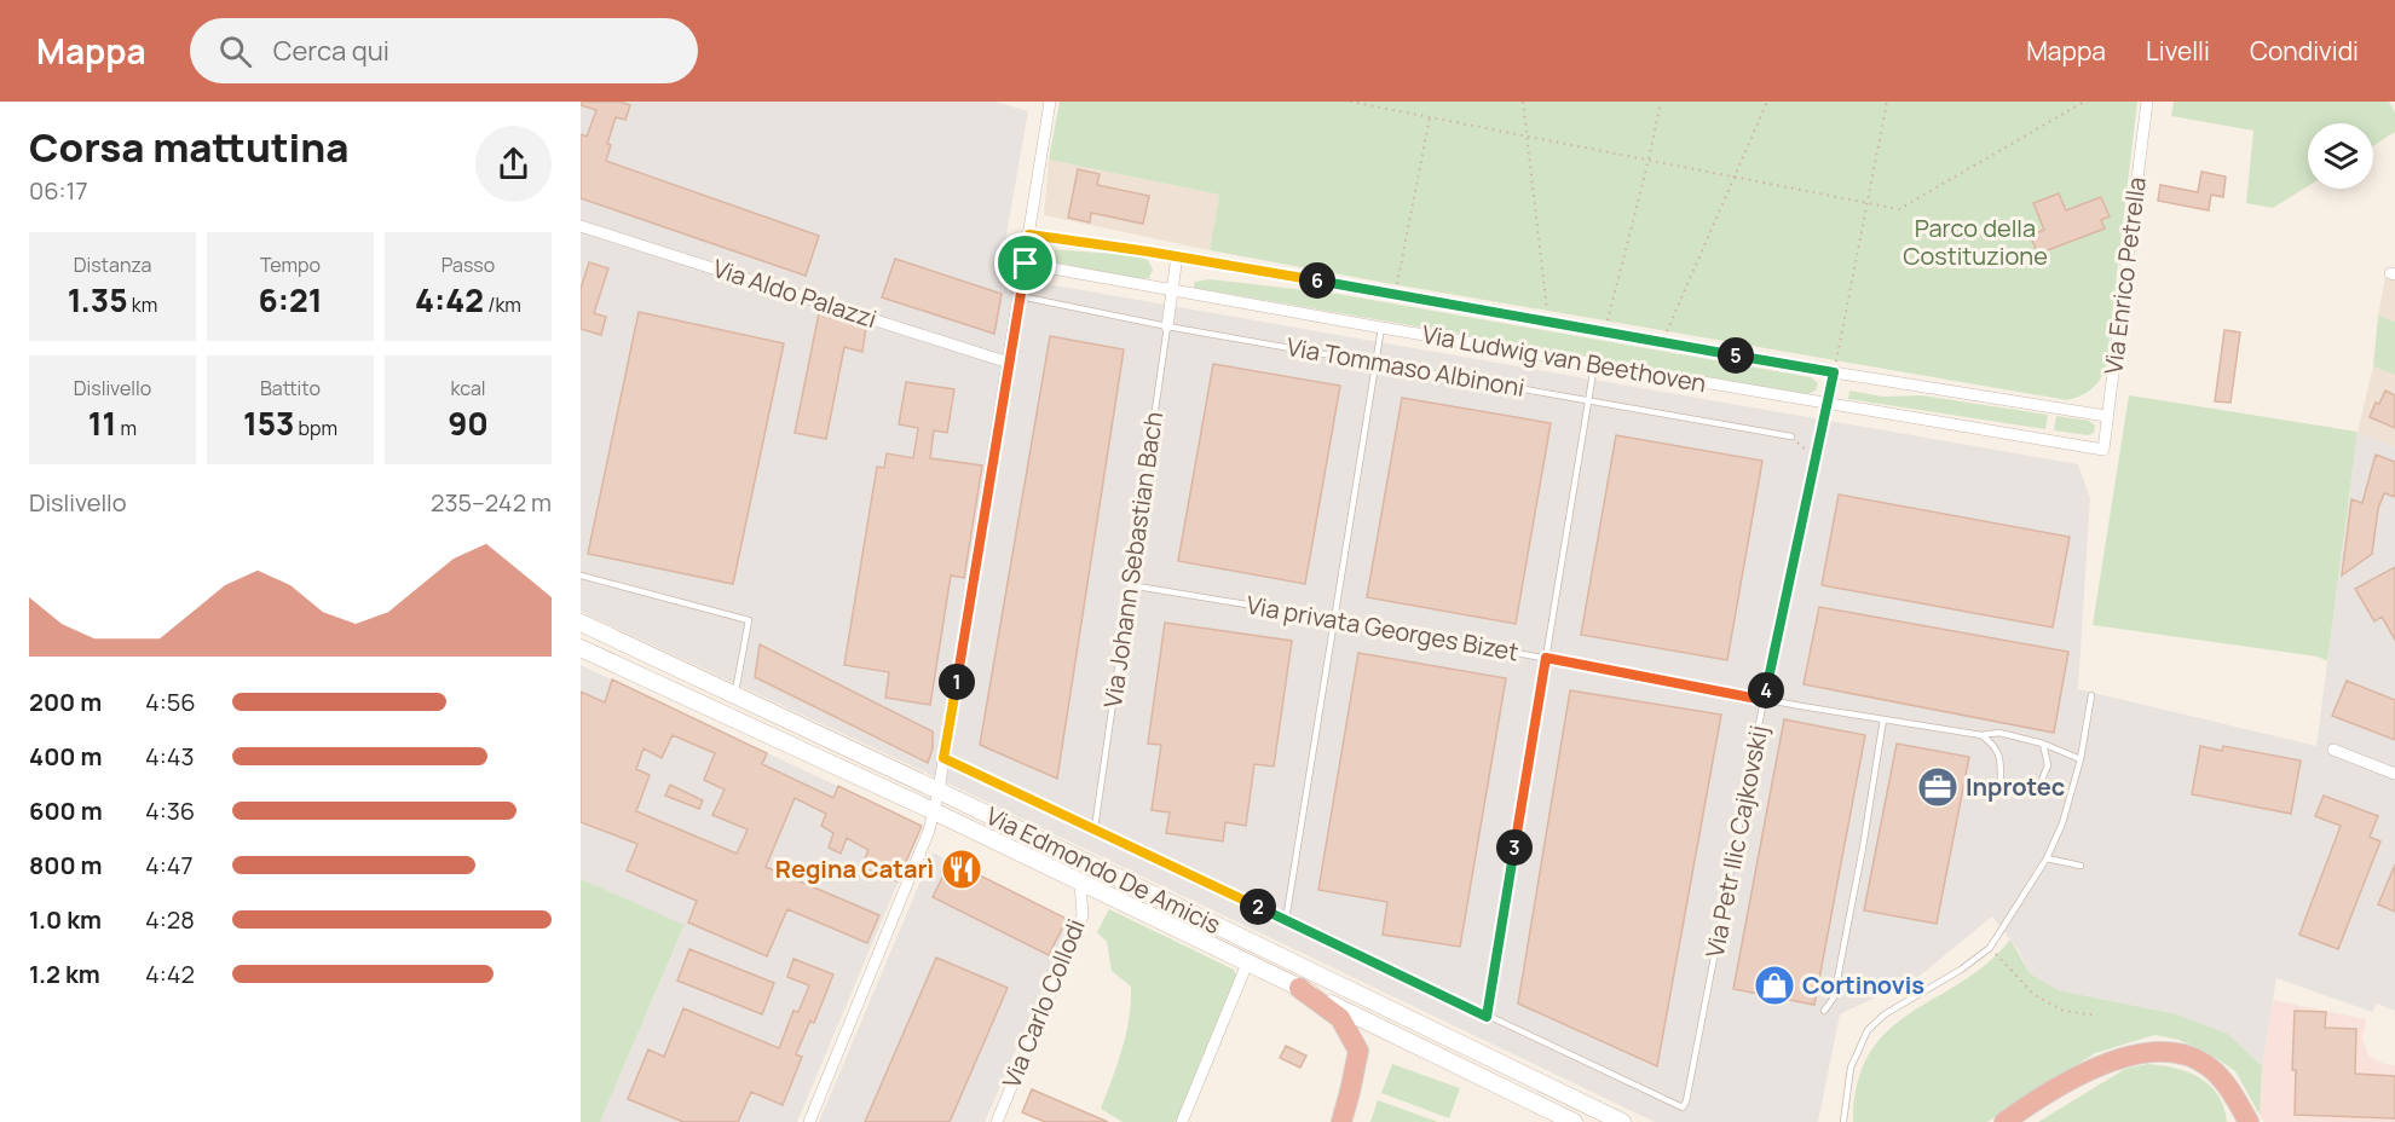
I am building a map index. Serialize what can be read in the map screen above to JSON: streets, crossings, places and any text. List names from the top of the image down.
{
  "streets": {
    "main road": ["Via Edmondo De Amicis"],
    "street": [
      "Via Enrico Petrella",
      "Via Aldo Palazzi",
      "Via Ludwig van Beethoven",
      "Via Johann Sebastian Bach",
      "Via Carlo Collodi"
    ],
    "lane": ["Via Tommaso Albinoni", "Via privata Georges Bizet", "Via Petr Ilic Cajkovskij"]
  },
  "crossings": [
    ["Via Enrico Petrella", "Via Ludwig van Beethoven"],
    ["Via Ludwig van Beethoven", "Via Johann Sebastian Bach"],
    ["Via Ludwig van Beethoven", "Via Petr Ilic Cajkovskij"],
    ["Via Tommaso Albinoni", "Via Johann Sebastian Bach"],
    ["Via Johann Sebastian Bach", "Via privata Georges Bizet"],
    ["Via privata Georges Bizet", "Via Petr Ilic Cajkovskij"],
    ["Via Edmondo De Amicis", "Via Carlo Collodi"]
  ],
  "parks": ["Parco della Costituzione"],
  "places": {
    "office": ["Inprotec"],
    "restaurant": ["Regina Catarì"],
    "shop": ["Cortinovis"]
  },
  "page": {
    "header": "Mappa",
    "search": "Cerca qui",
    "nav": ["Mappa", "Livelli", "Condividi"],
    "heading": ["Corsa mattutina", "06:17"],
    "stats": [
      ["Distanza", "1.35 km"],
      ["Tempo", "6:21"],
      ["Passo", "4:42 /km"],
      ["Dislivello", "11 m"],
      ["Battito", "153 bpm"],
      ["kcal", "90"]
    ],
    "pins": [
      "6",
      "5",
      "1",
      "4",
      "3",
      "2"
    ],
    "chart": ["Dislivello", "235–242 m"],
    "list": [
      {
        "name": "200 m",
        "note": "4:56"
      },
      {
        "name": "400 m",
        "note": "4:43"
      },
      {
        "name": "600 m",
        "note": "4:36"
      },
      {
        "name": "800 m",
        "note": "4:47"
      },
      {
        "name": "1.0 km",
        "note": "4:28"
      },
      {
        "name": "1.2 km",
        "note": "4:42"
      }
    ]
  }
}
